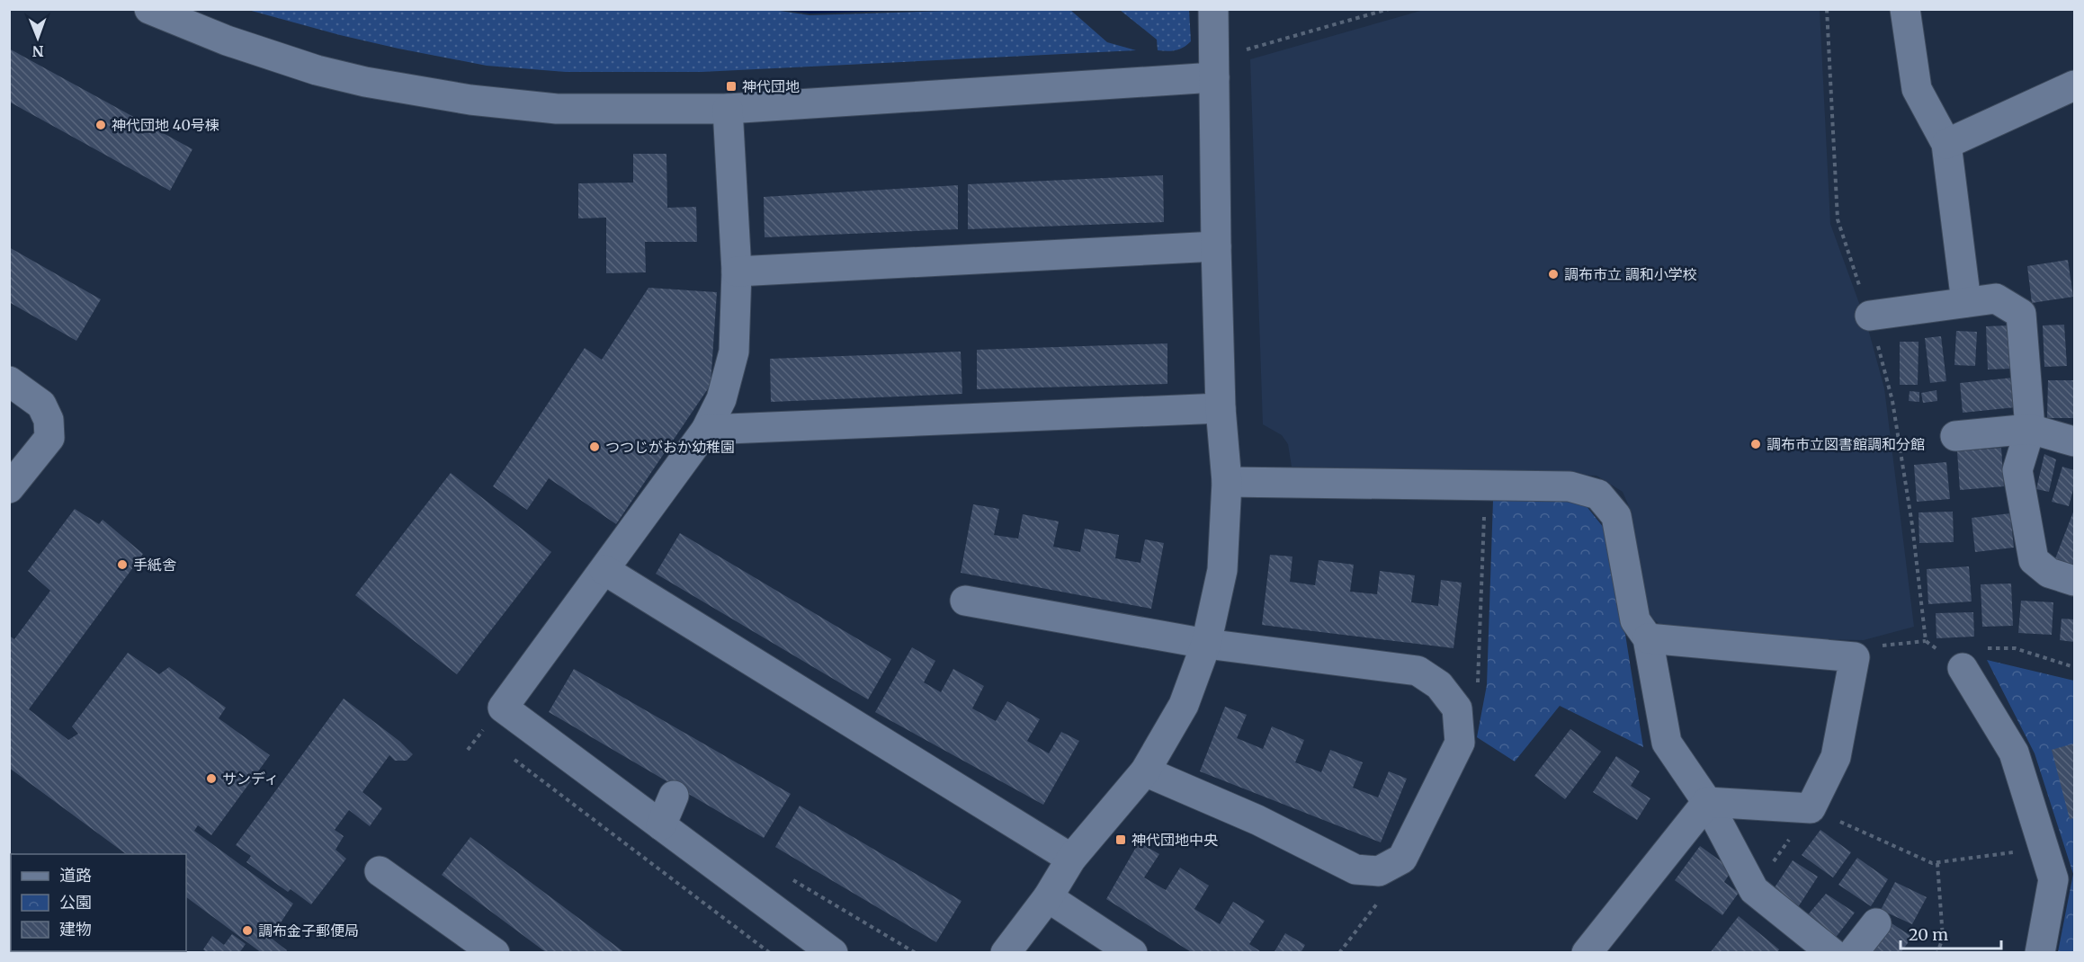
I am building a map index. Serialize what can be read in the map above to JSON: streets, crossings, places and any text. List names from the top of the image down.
{
  "places": {
    "transit": ["神代団地", "神代団地中央"],
    "other": [
      "神代団地 40号棟",
      "調布市立 調和小学校",
      "調布市立図書館調和分館",
      "つつじがおか幼稚園",
      "手紙舎",
      "サンディ",
      "調布金子郵便局"
    ]
  },
  "legend": ["道路", "公園", "建物"],
  "scale_bar": "20 m",
  "north": "bottom"
}
